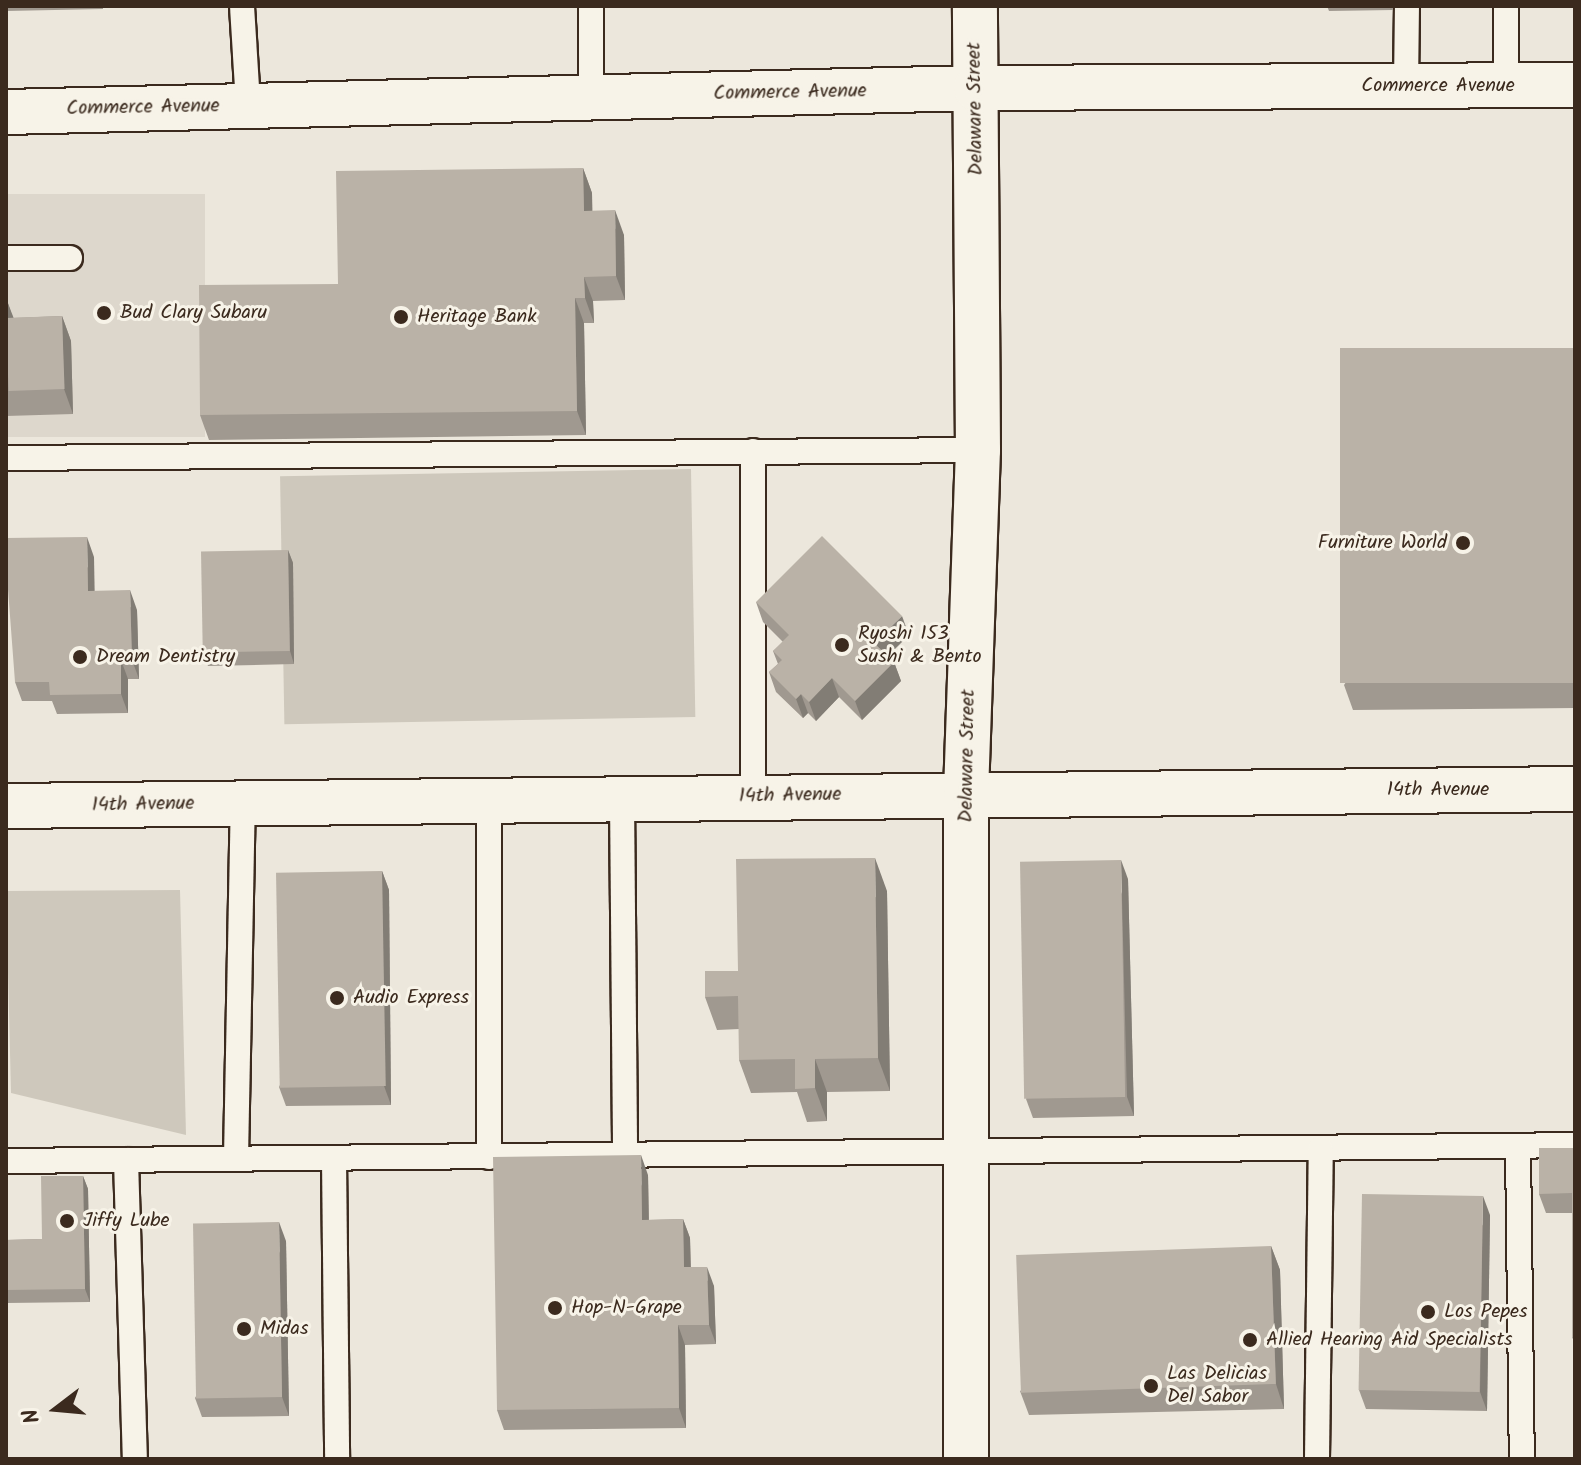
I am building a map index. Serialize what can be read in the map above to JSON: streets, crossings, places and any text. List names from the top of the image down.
{
  "streets": {
    "street": ["Commerce Avenue", "Delaware Street", "14th Avenue"]
  },
  "crossings": [
    ["Commerce Avenue", "Delaware Street"],
    ["Delaware Street", "14th Avenue"]
  ],
  "places": [
    "Bud Clary Subaru",
    "Heritage Bank",
    "Furniture World",
    "Ryoshi 153 Sushi & Bento",
    "Dream Dentistry",
    "Audio Express",
    "Jiffy Lube",
    "Hop-N-Grape",
    "Los Pepes",
    "Midas",
    "Allied Hearing Aid Specialists",
    "Las Delicias Del Sabor"
  ],
  "north": "left"
}
